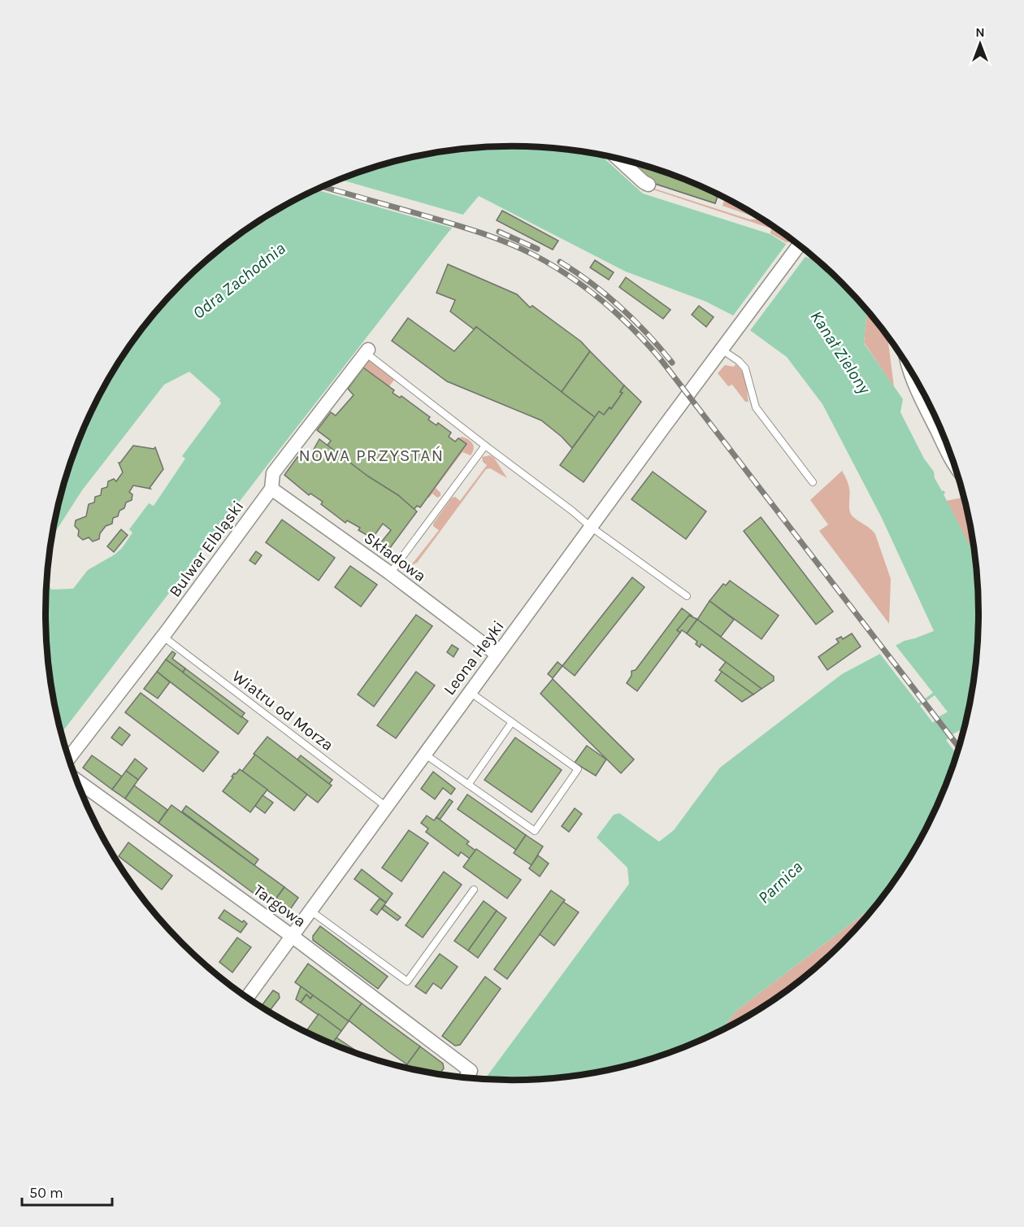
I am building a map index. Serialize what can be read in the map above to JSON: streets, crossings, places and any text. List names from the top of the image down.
{
  "streets": {
    "street": [
      "Bulwar Elbląski",
      "Składowa",
      "Leona Heyki",
      "Targowa"
    ],
    "lane": ["Wiatru od Morza"]
  },
  "crossings": [
    ["Bulwar Elbląski", "Składowa"],
    ["Bulwar Elbląski", "Wiatru od Morza"],
    ["Składowa", "Leona Heyki"],
    ["Leona Heyki", "Wiatru od Morza"],
    ["Leona Heyki", "Targowa"]
  ],
  "districts": ["NOWA PRZYSTAŃ"],
  "water": ["Odra Zachodnia", "Kanał Zielony", "Parnica"],
  "scale_bar": "50 m",
  "north": "top"
}
